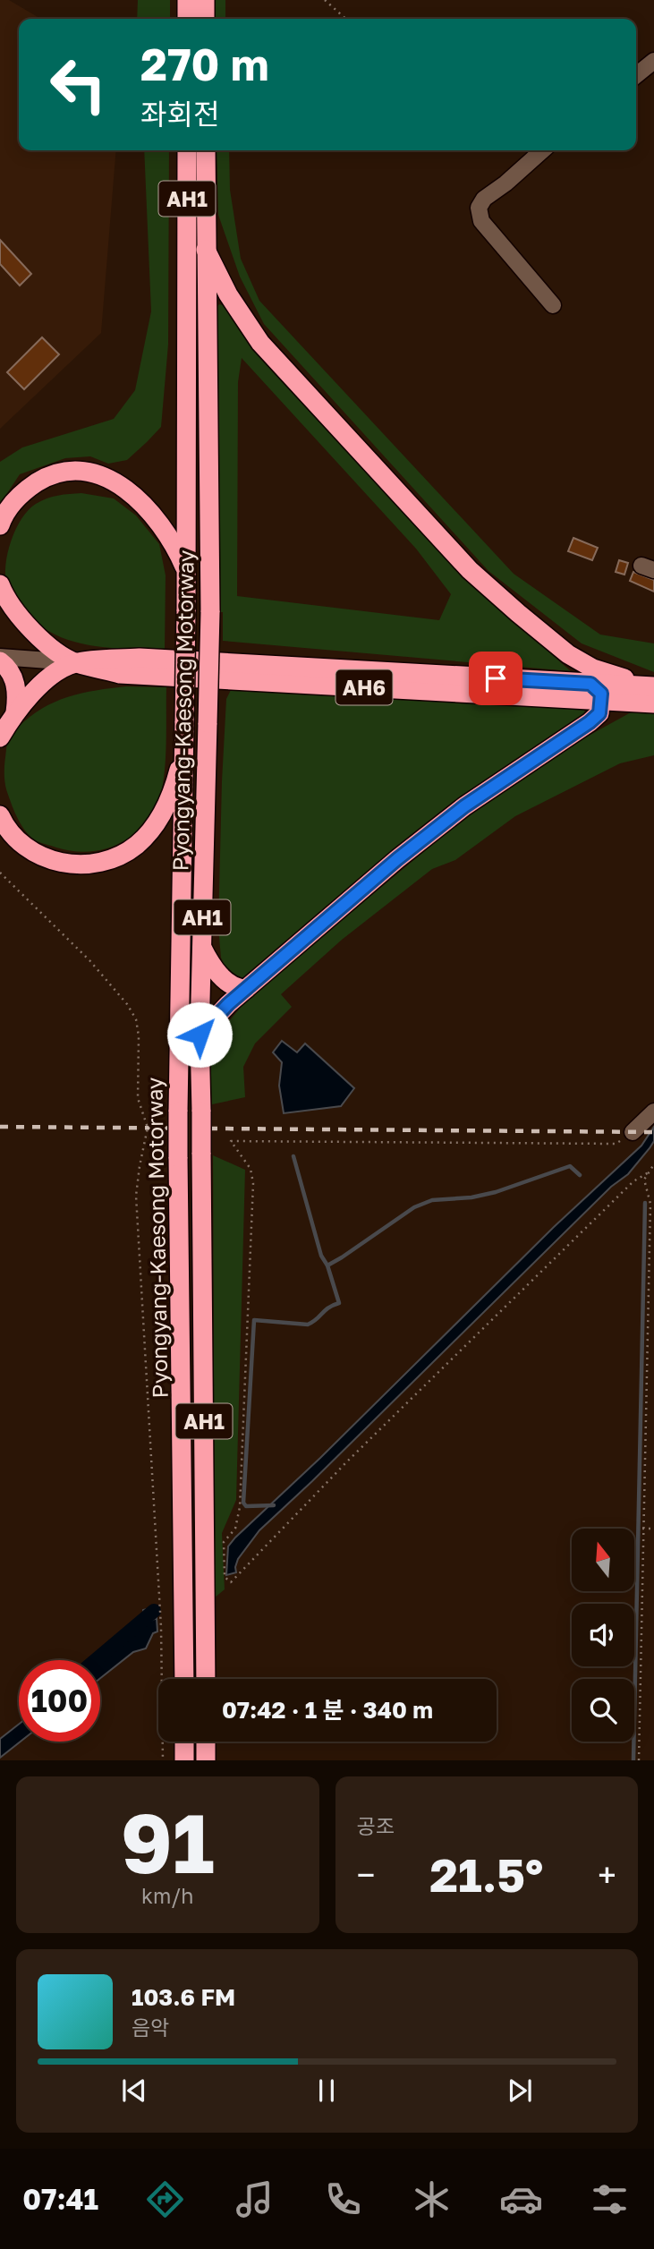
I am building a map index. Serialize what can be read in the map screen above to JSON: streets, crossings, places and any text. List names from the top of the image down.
{
  "streets": {
    "highway": ["AH1", "AH6", "Pyongyang-Kaesong Motorway"]
  },
  "north": "top",
  "page": {
    "turn": ["270 m", "좌회전"],
    "limit": "100",
    "trip": "07:42 · 1 분 · 340 m",
    "tile": [
      ["91", "km/h"],
      "공조"
    ],
    "heat": ["−", "21.5°", "+"],
    "song": ["103.6 FM", "음악"],
    "tabs": "07:41"
  }
}
